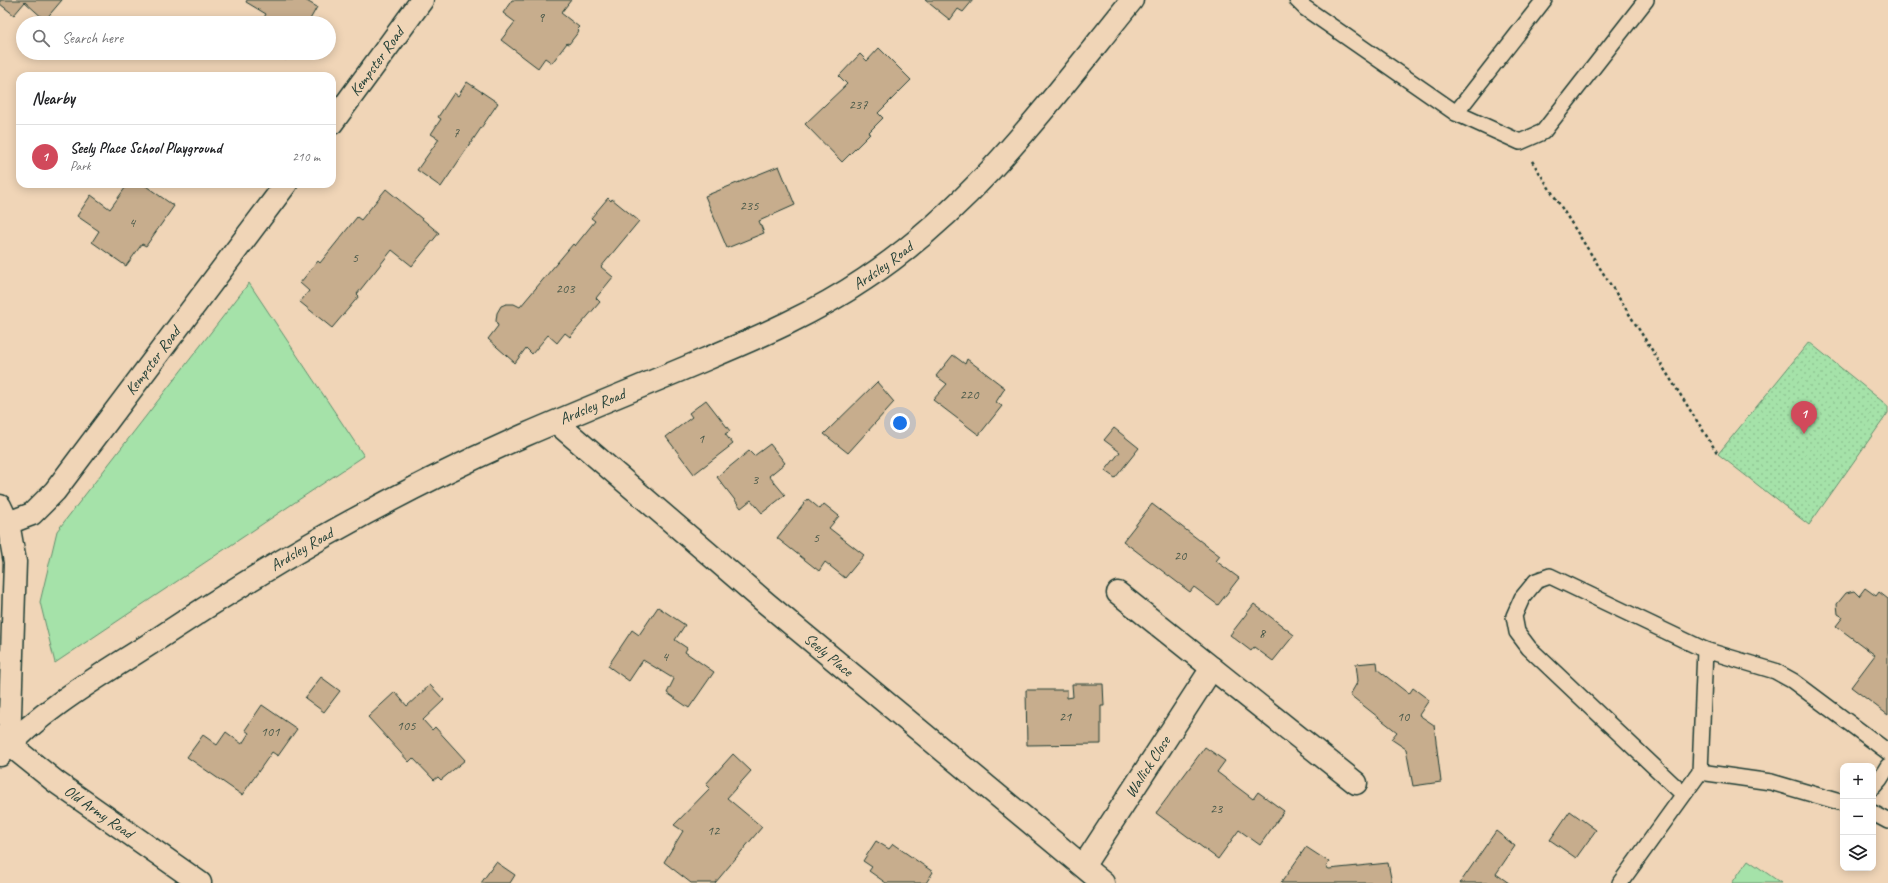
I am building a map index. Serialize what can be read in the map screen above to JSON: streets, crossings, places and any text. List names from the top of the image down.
{
  "streets": {
    "street": [
      "Kempster Road",
      "Ardsley Road",
      "Seely Place",
      "Wallick Close",
      "Old Army Road"
    ]
  },
  "crossings": [
    ["Ardsley Road", "Seely Place"],
    ["Ardsley Road", "Old Army Road"],
    ["Seely Place", "Wallick Close"]
  ],
  "house_numbers": [
    "9",
    "237",
    "7",
    "235",
    "4",
    "5",
    "203",
    "220",
    "1",
    "3",
    "5",
    "20",
    "8",
    "4",
    "21",
    "10",
    "105",
    "101",
    "23",
    "12"
  ],
  "page": {
    "search": "Search here",
    "heading": "Nearby",
    "list": [
      {
        "mark": "1",
        "name": "Seely Place School Playground",
        "note": "Park",
        "value": "210 m"
      }
    ],
    "pins": "1",
    "map_buttons": ["+", "−"]
  }
}
